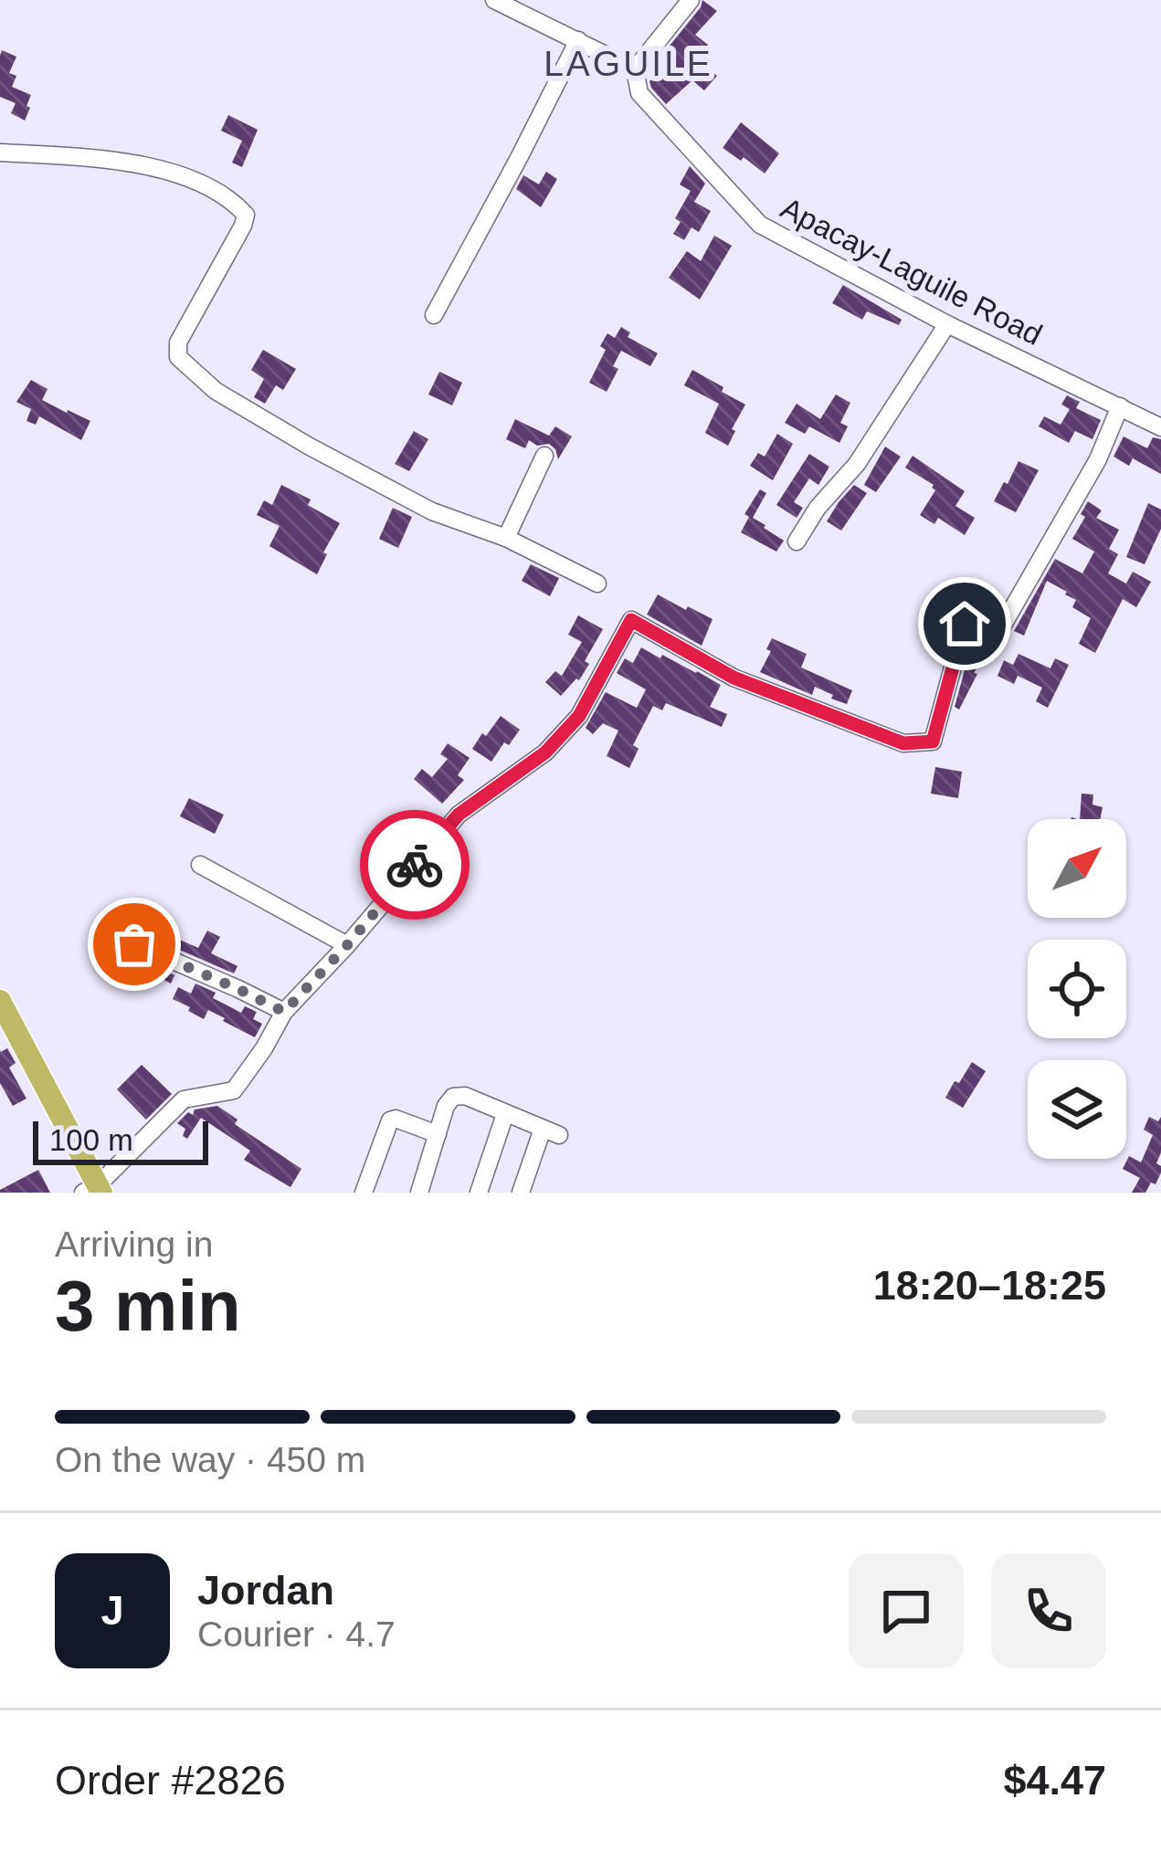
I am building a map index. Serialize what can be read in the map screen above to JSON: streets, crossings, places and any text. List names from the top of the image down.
{
  "streets": {
    "street": ["Apacay-Laguile Road"]
  },
  "districts": ["LAGUILE"],
  "scale_bar": "100 m",
  "north": "top right",
  "page": {
    "scale": "100 m",
    "heading": ["3 min", "Arriving in", "18:20–18:25"],
    "panel": [
      "Jordan",
      "Courier · 4.7",
      "Order #2826",
      "$4.47"
    ],
    "bar": "On the way · 450 m",
    "round": "J"
  }
}
